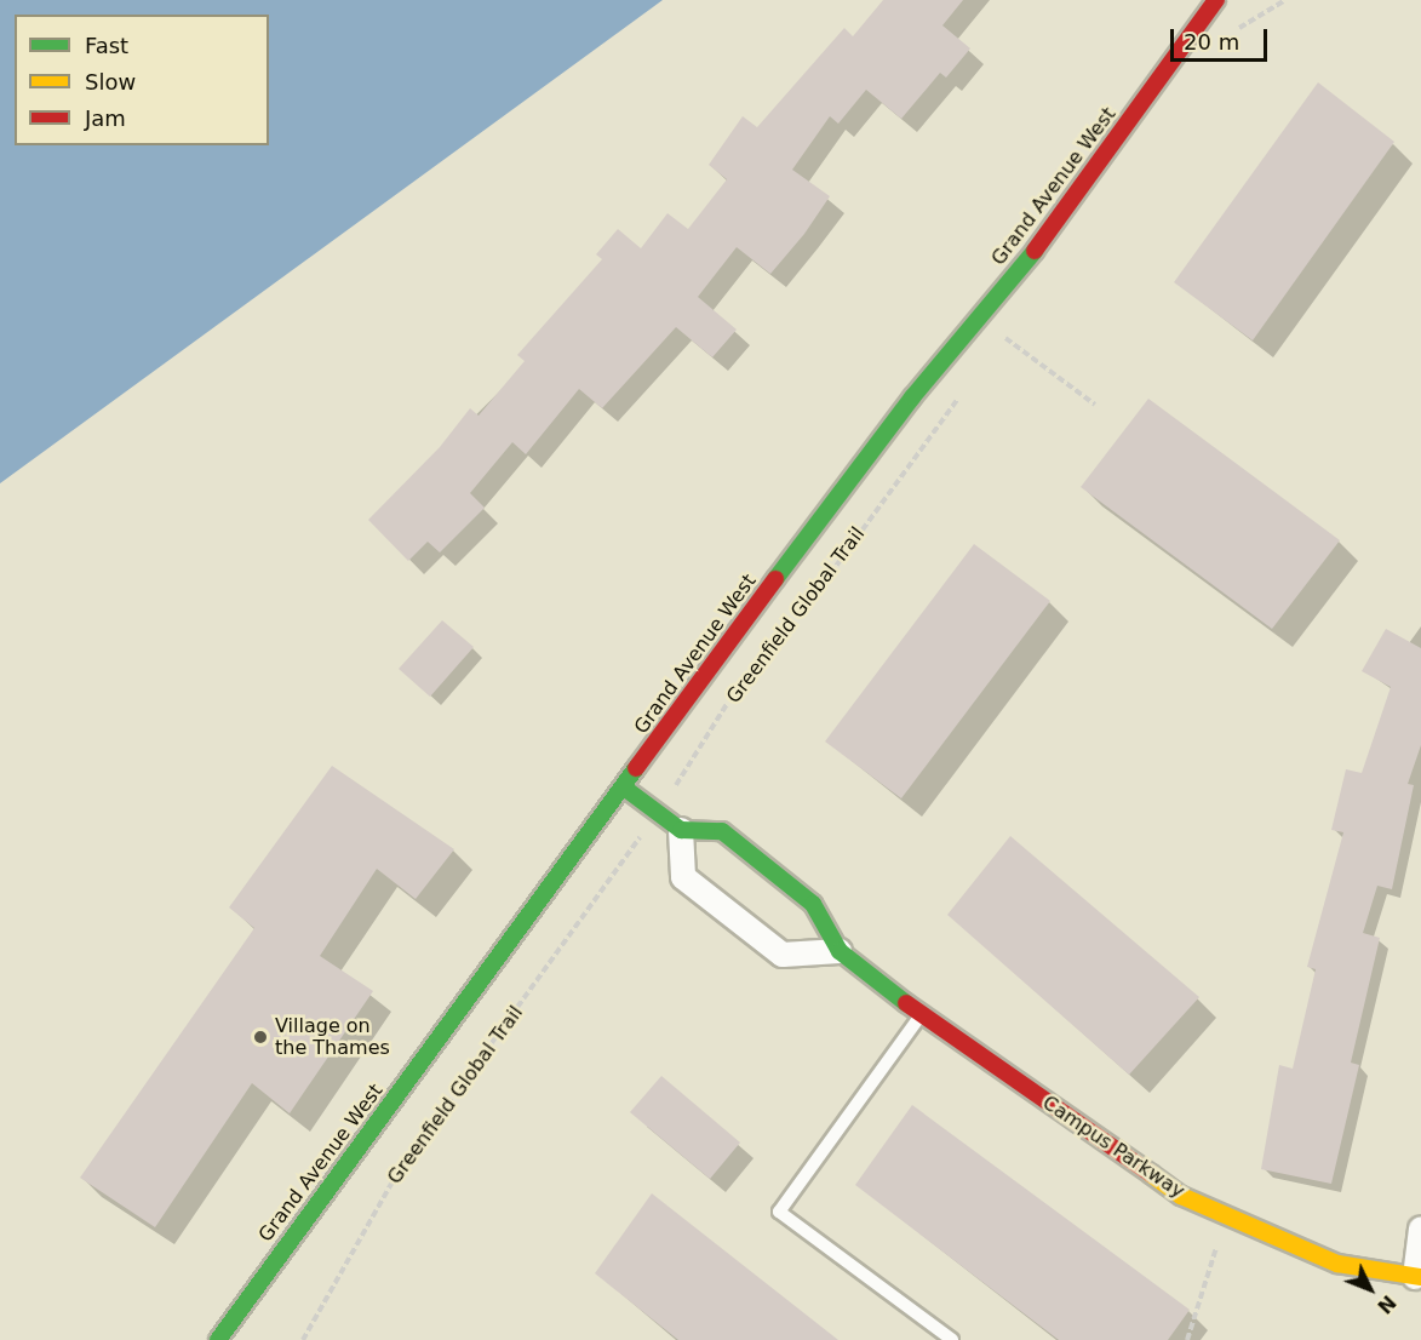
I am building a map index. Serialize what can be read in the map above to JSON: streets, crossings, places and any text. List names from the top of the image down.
{
  "streets": {
    "main road": ["Grand Avenue West", "Campus Parkway"],
    "path": ["Greenfield Global Trail"]
  },
  "places": ["Village on the Thames"],
  "legend": ["Fast", "Slow", "Jam"],
  "scale_bar": "20 m",
  "north": "bottom right"
}
